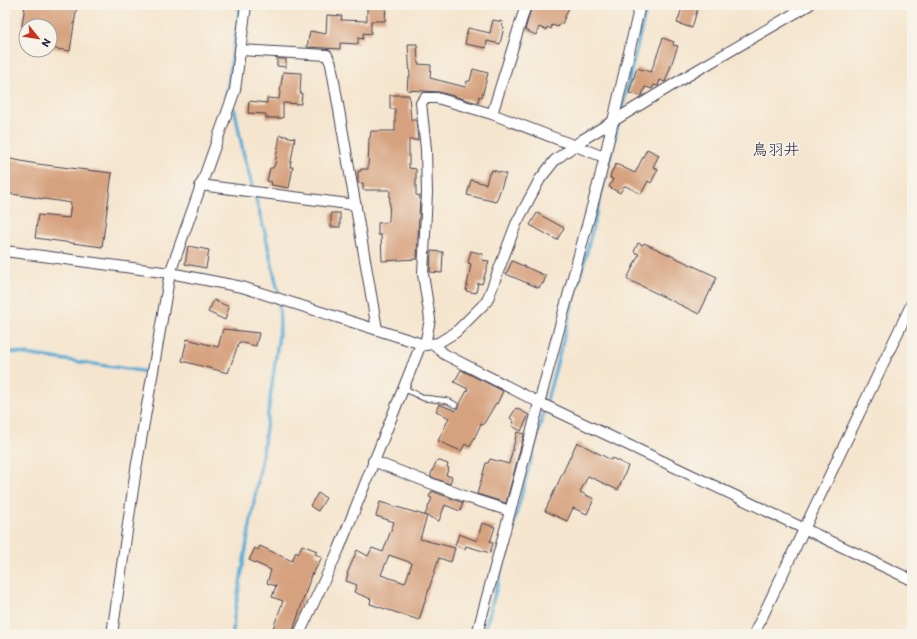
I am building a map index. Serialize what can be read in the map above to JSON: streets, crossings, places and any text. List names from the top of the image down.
{
  "districts": ["鳥羽井"],
  "north": "bottom right"
}
